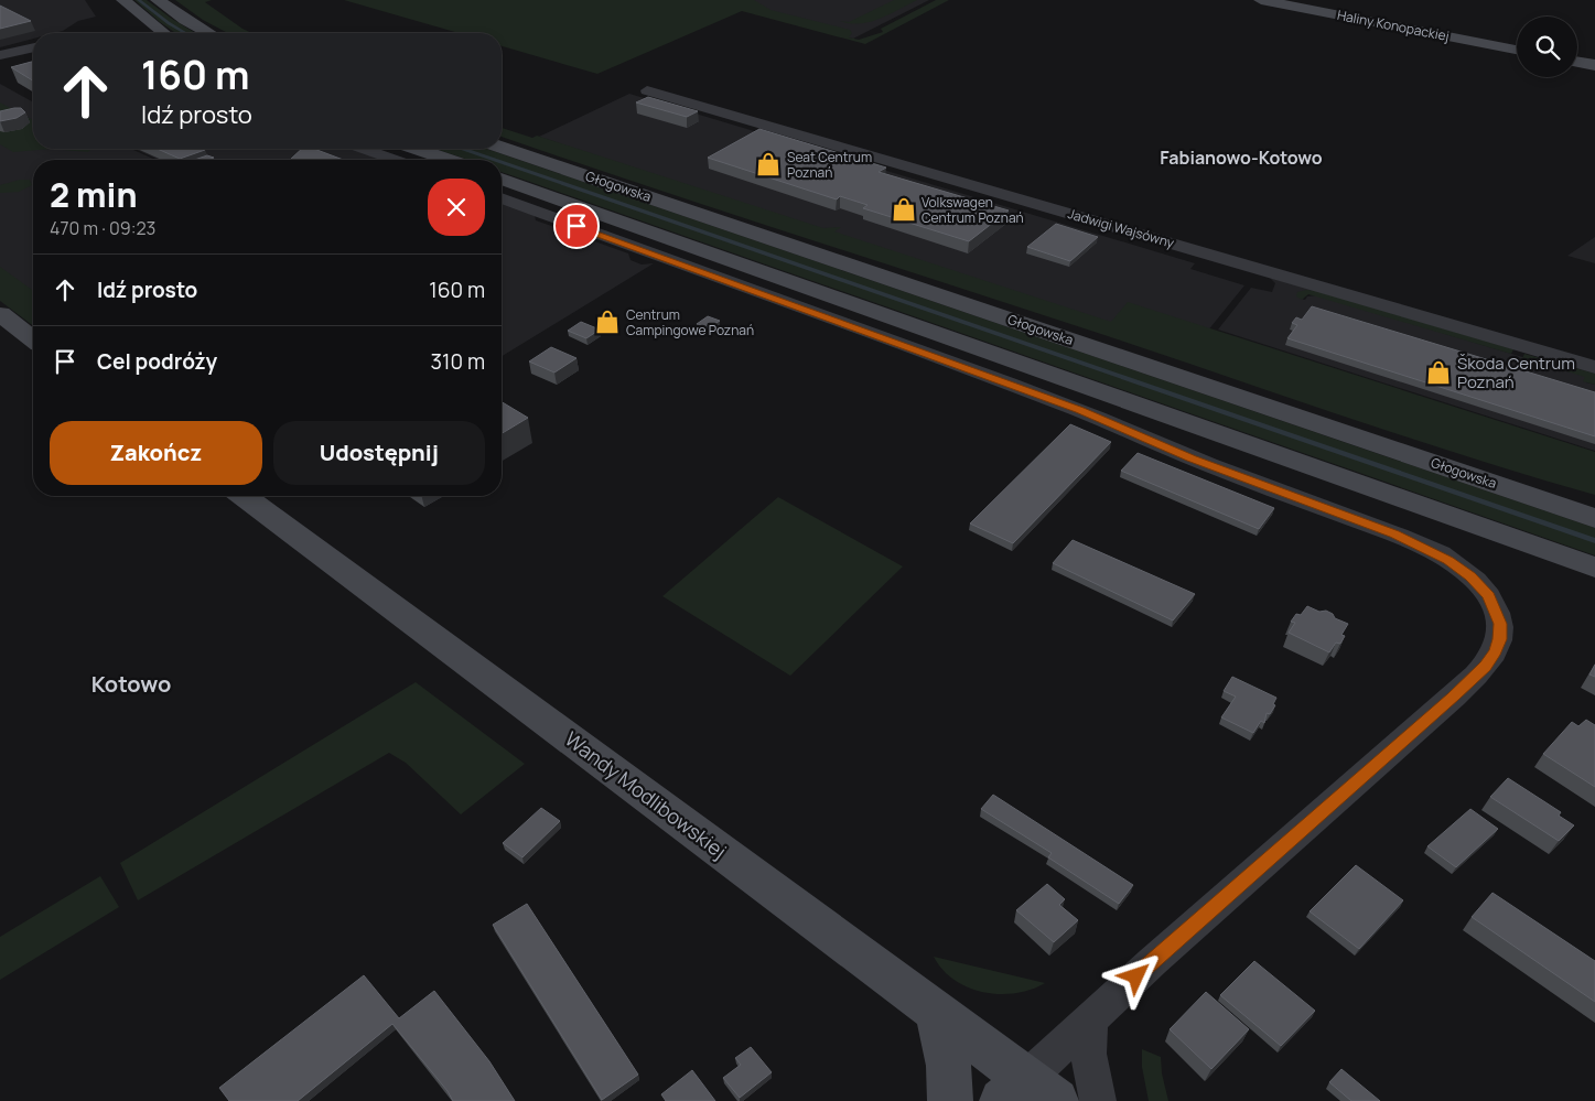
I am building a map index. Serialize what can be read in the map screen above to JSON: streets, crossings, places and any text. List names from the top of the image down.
{
  "streets": {
    "main road": ["Haliny Konopackiej", "Głogowska", "Wandy Modlibowskiej"],
    "street": ["Jadwigi Wajsówny"]
  },
  "districts": ["Fabianowo-Kotowo", "Kotowo"],
  "places": {
    "shop": [
      "Seat Centrum Poznań",
      "Volkswagen Centrum Poznań",
      "Centrum Campingowe Poznań",
      "Škoda Centrum Poznań"
    ]
  },
  "page": {
    "turn": ["160 m", "Idź prosto"],
    "heading": ["2 min", "470 m · 09:23"],
    "list": [
      {
        "name": "Idź prosto",
        "value": "160 m"
      },
      {
        "name": "Cel podróży",
        "value": "310 m"
      }
    ],
    "buttons": ["Zakończ", "Udostępnij"]
  }
}
